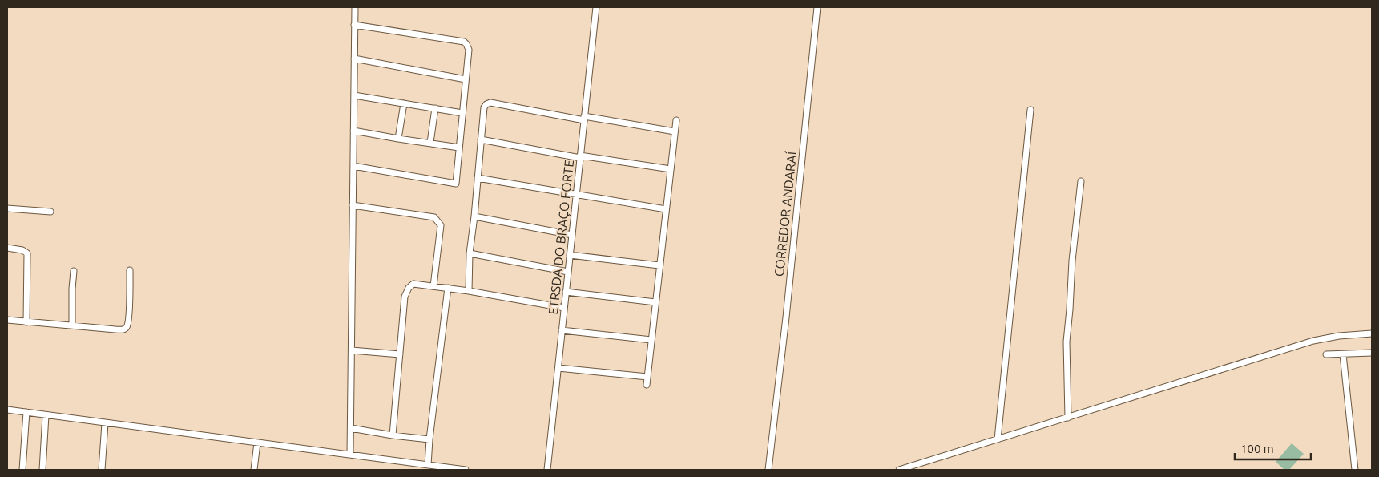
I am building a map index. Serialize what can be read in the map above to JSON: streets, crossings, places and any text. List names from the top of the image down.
{
  "streets": {
    "street": ["CORREDOR ANDARAÍ", "ETRSDA DO BRAÇO FORTE"]
  },
  "scale_bar": "100 m"
}
